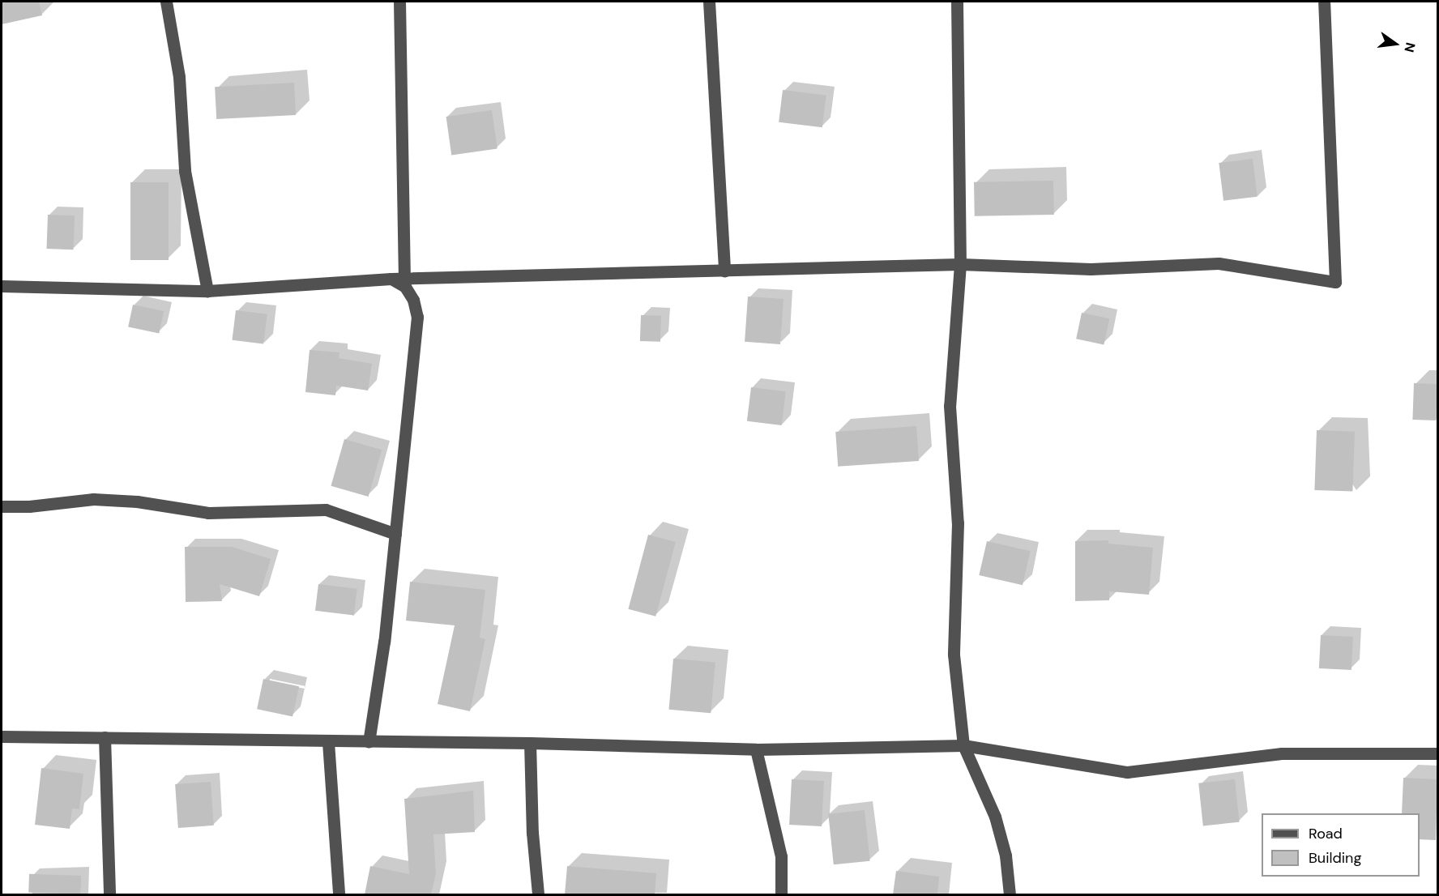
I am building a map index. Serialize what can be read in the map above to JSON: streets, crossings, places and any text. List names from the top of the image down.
{
  "legend": ["Road", "Building"],
  "north": "right"
}
